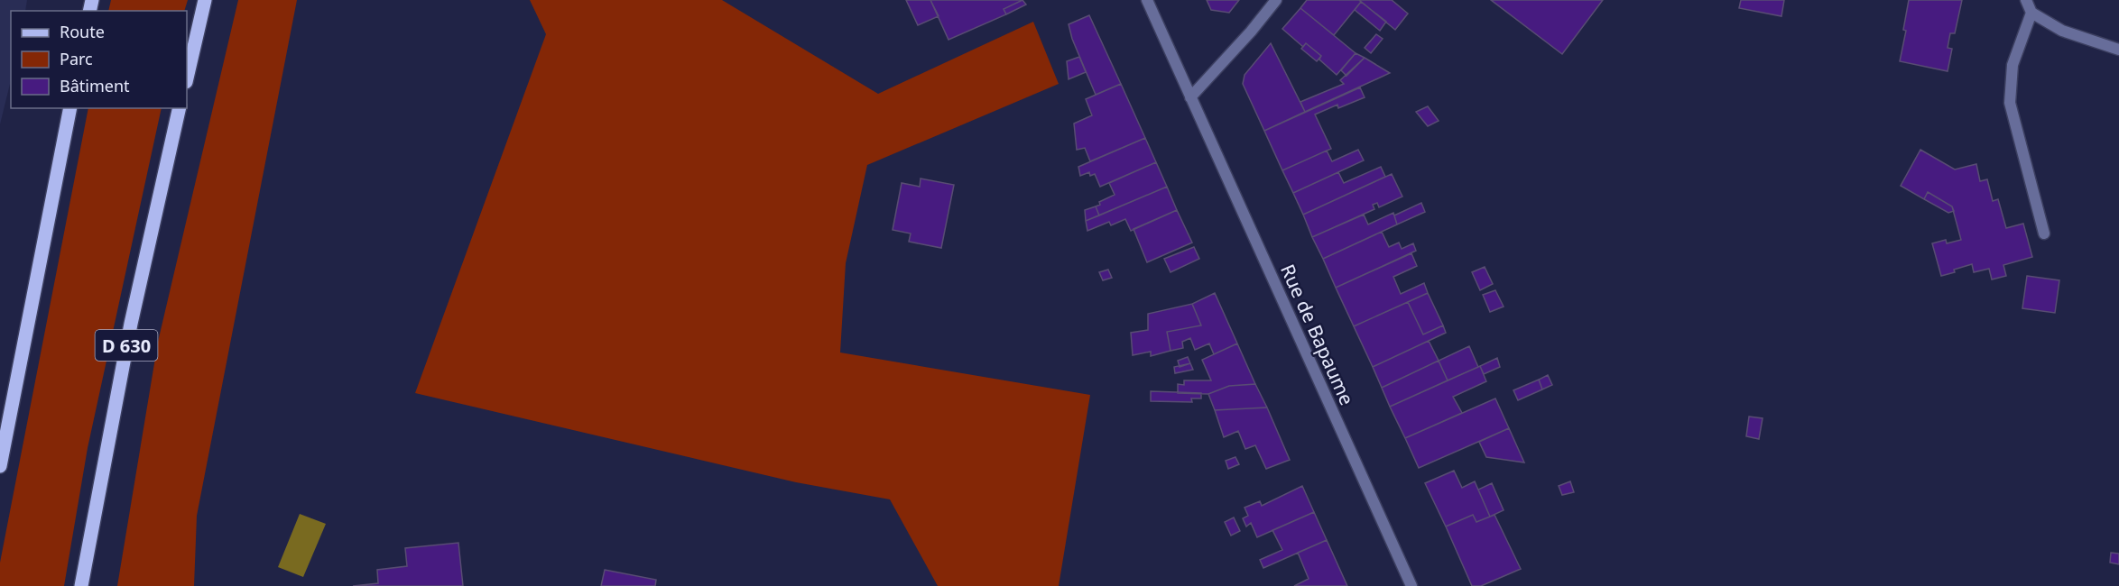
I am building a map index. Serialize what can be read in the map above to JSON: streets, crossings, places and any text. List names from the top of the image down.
{
  "streets": {
    "main road": ["D 630"],
    "street": ["Rue de Bapaume"]
  },
  "legend": ["Route", "Parc", "Bâtiment"]
}
